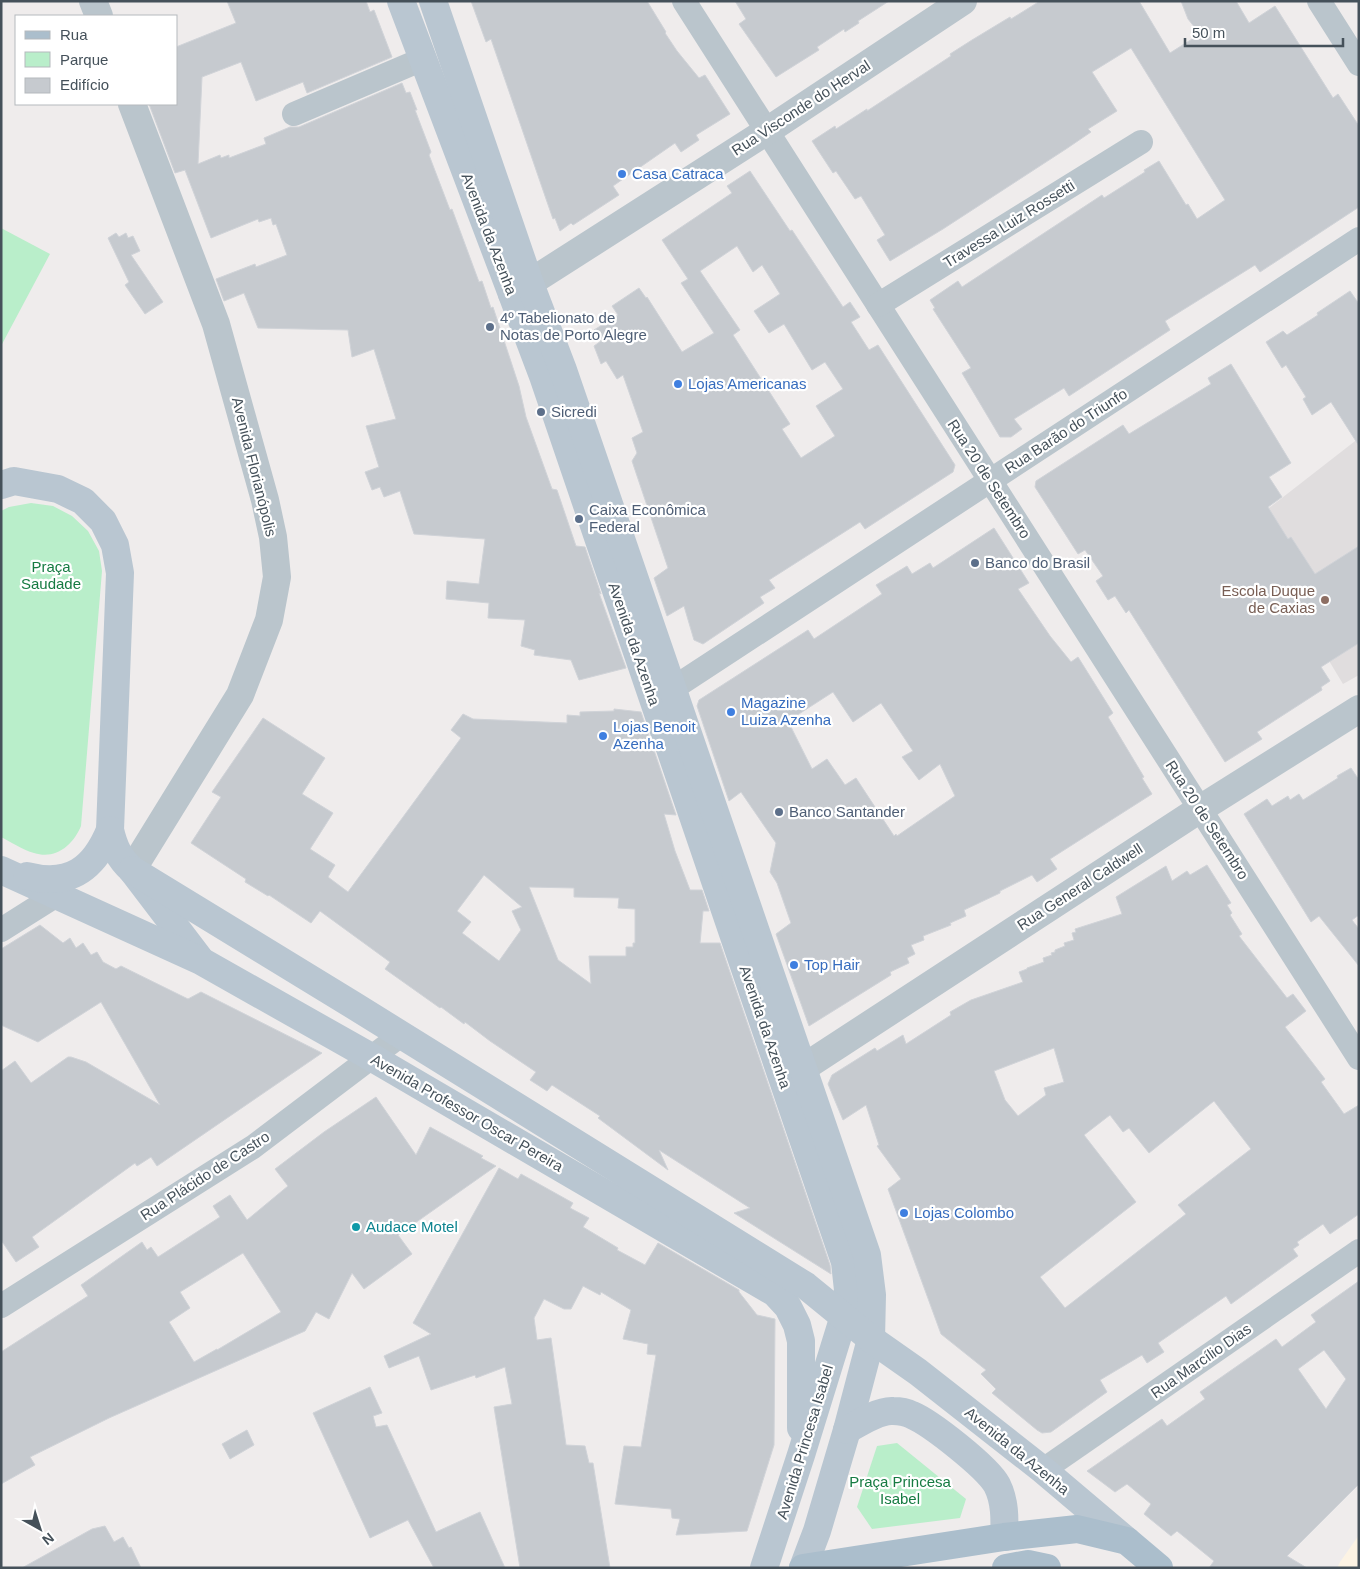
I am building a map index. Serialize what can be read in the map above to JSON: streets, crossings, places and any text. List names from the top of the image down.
{
  "streets": {
    "main road": ["Avenida da Azenha", "Avenida Professor Oscar Pereira", "Avenida Princesa Isabel"],
    "street": [
      "Rua Visconde do Herval",
      "Travessa Luiz Rossetti",
      "Rua Barão do Triunfo",
      "Avenida Florianópolis",
      "Rua 20 de Setembro",
      "Rua General Caldwell",
      "Rua Plácido de Castro",
      "Rua Marcílio Dias"
    ]
  },
  "crossings": [
    ["Rua Visconde do Herval", "Avenida da Azenha"],
    ["Rua Visconde do Herval", "Rua 20 de Setembro"],
    ["Travessa Luiz Rossetti", "Rua 20 de Setembro"],
    ["Avenida da Azenha", "Rua Barão do Triunfo"],
    ["Avenida da Azenha", "Rua General Caldwell"],
    ["Avenida da Azenha", "Avenida Professor Oscar Pereira"],
    ["Avenida da Azenha", "Rua Marcílio Dias"],
    ["Avenida da Azenha", "Avenida Princesa Isabel"],
    ["Rua Barão do Triunfo", "Rua 20 de Setembro"],
    ["Avenida Florianópolis", "Avenida Professor Oscar Pereira"],
    ["Rua 20 de Setembro", "Rua General Caldwell"],
    ["Avenida Professor Oscar Pereira", "Rua Plácido de Castro"],
    ["Avenida Professor Oscar Pereira", "Avenida Princesa Isabel"]
  ],
  "parks": ["Praça Saudade", "Praça Princesa Isabel"],
  "places": [
    "Casa Catraca",
    "4º Tabelionato de Notas de Porto Alegre",
    "Lojas Americanas",
    "Sicredi",
    "Caixa Econômica Federal",
    "Banco do Brasil",
    "Escola Duque de Caxias",
    "Magazine Luiza Azenha",
    "Lojas Benoit Azenha",
    "Banco Santander",
    "Top Hair",
    "Lojas Colombo",
    "Audace Motel"
  ],
  "legend": ["Rua", "Parque", "Edifício"],
  "scale_bar": "50 m",
  "north": "bottom right"
}
